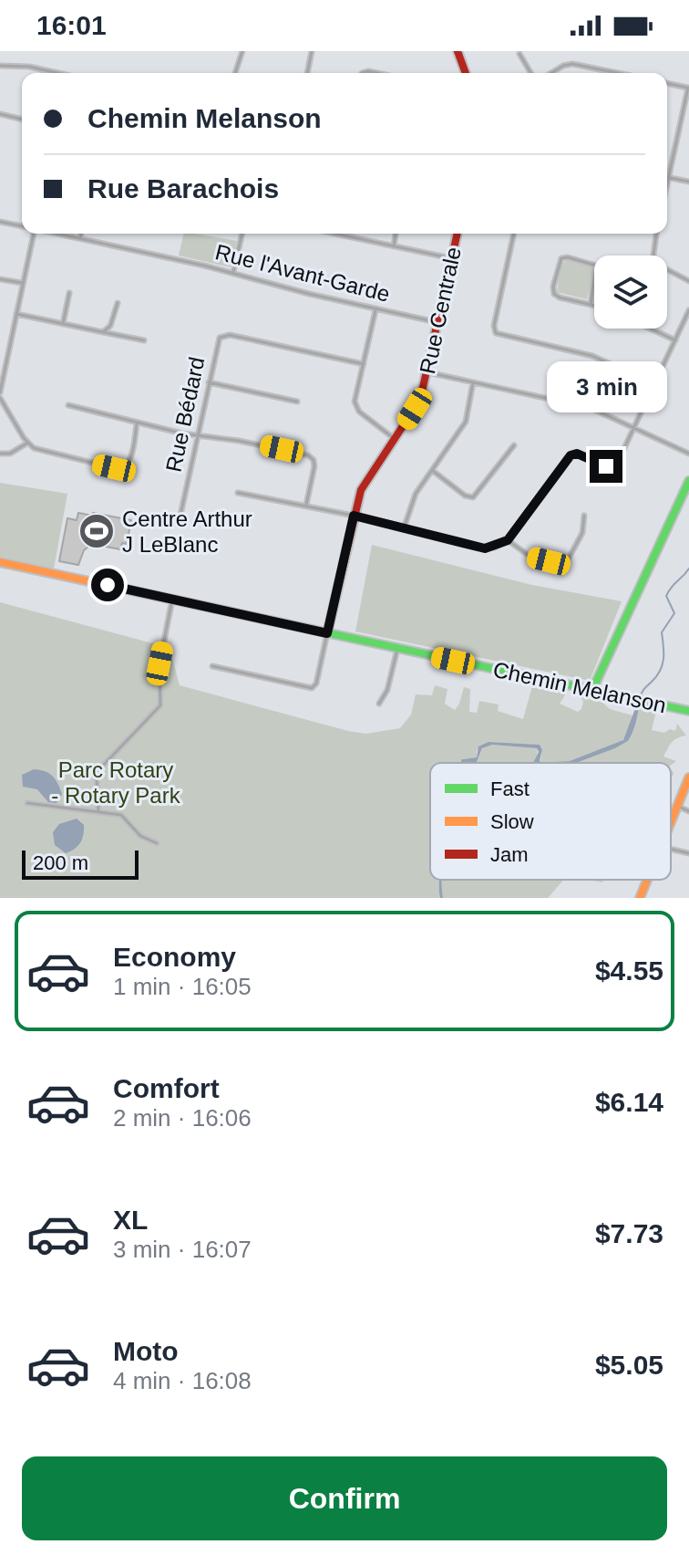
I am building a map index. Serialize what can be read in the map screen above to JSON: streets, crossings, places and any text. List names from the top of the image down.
{
  "streets": {
    "street": [
      "Rue l'Avant-Garde",
      "Rue Centrale",
      "Rue Bédard",
      "Chemin Melanson"
    ]
  },
  "crossings": [
    ["Rue l'Avant-Garde", "Rue Centrale"],
    ["Rue Centrale", "Chemin Melanson"]
  ],
  "parks": ["Parc Rotary - Rotary Park"],
  "places": {
    "sports": ["Centre Arthur J LeBlanc"]
  },
  "legend": ["Fast", "Slow", "Jam"],
  "scale_bar": "200 m",
  "page": {
    "status": "16:01",
    "banner": ["Chemin Melanson", "Rue Barachois"],
    "bubble": "3 min",
    "scale": "200 m",
    "list": [
      {
        "name": "Economy",
        "note": "1 min · 16:05",
        "value": "$4.55"
      },
      {
        "name": "Comfort",
        "note": "2 min · 16:06",
        "value": "$6.14"
      },
      {
        "name": "XL",
        "note": "3 min · 16:07",
        "value": "$7.73"
      },
      {
        "name": "Moto",
        "note": "4 min · 16:08",
        "value": "$5.05"
      }
    ],
    "buttons": "Confirm"
  }
}
